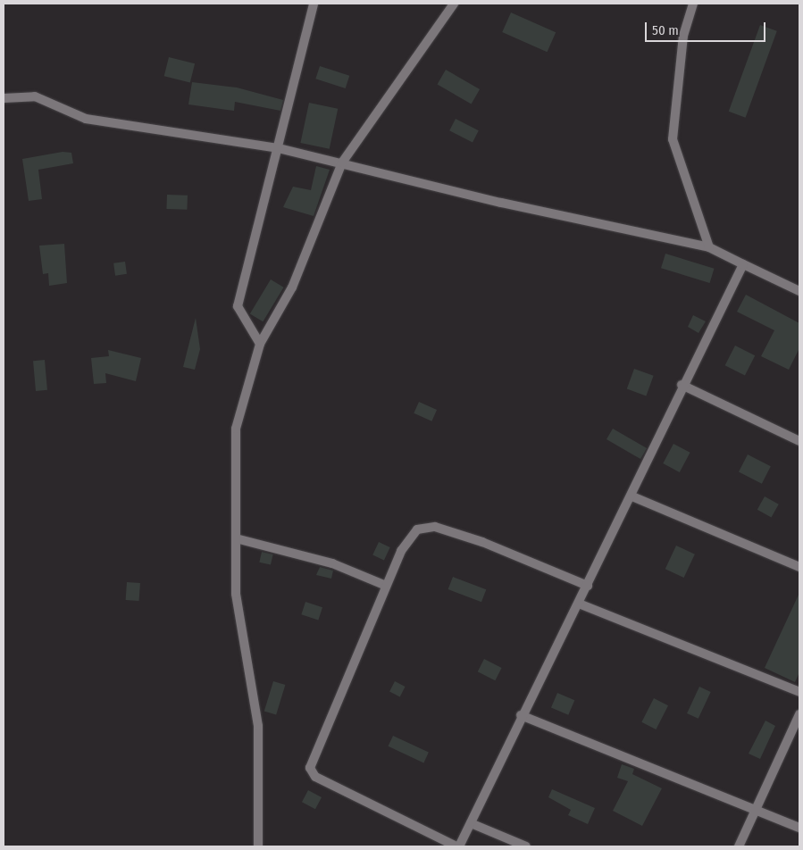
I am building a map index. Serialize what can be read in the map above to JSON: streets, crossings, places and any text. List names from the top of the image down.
{
  "scale_bar": "50 m"
}
